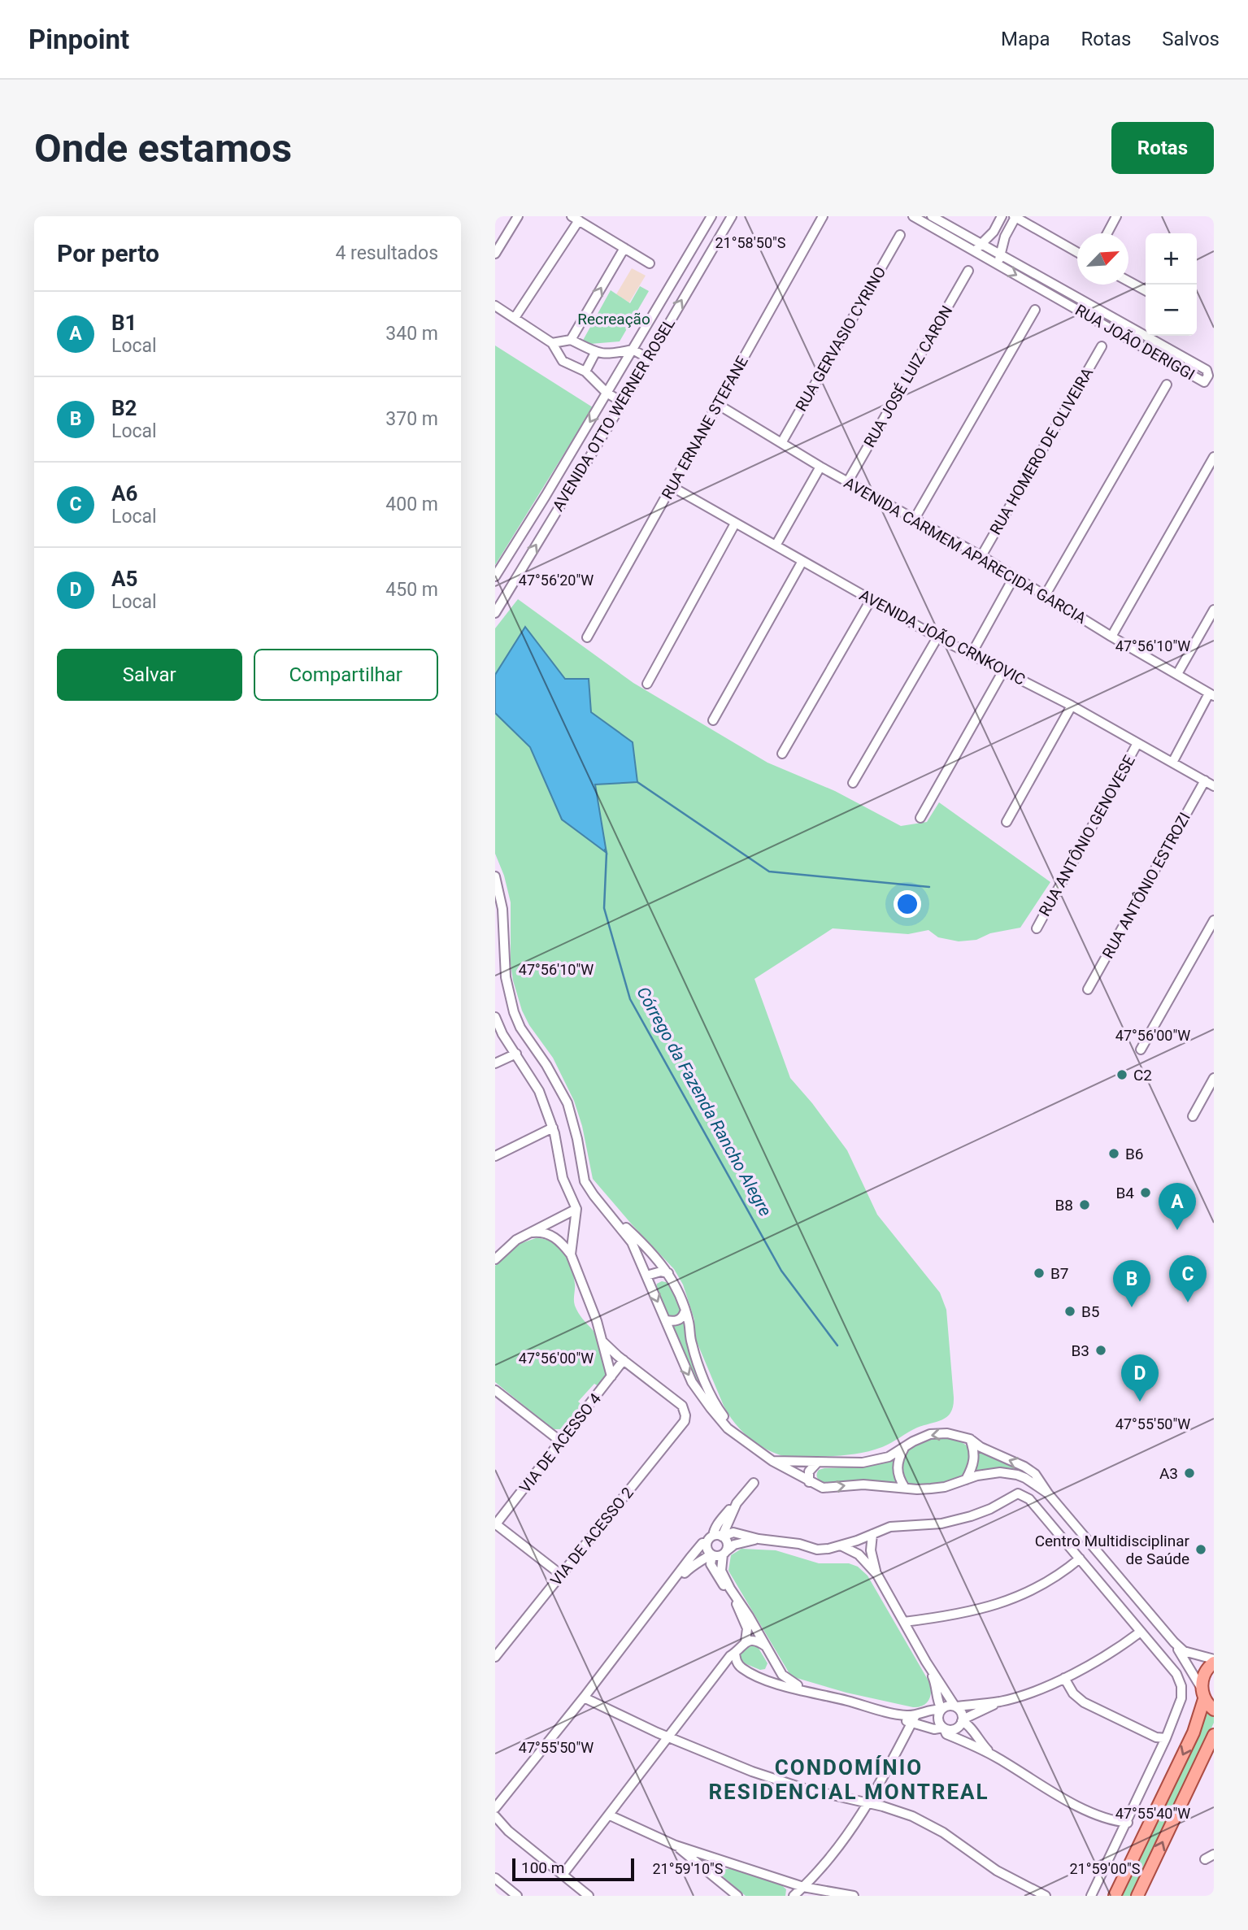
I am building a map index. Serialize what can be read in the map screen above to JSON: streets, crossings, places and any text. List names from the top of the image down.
{
  "streets": {
    "street": [
      "RUA GERVASIO CYRINO",
      "RUA JOÃO DERIGGI",
      "RUA JOSÉ LUIZ CARON",
      "AVENIDA OTTO WERNER ROSEL",
      "RUA ERNANE STEFANE",
      "RUA HOMERO DE OLIVEIRA",
      "AVENIDA CARMEM APARECIDA GARCIA",
      "AVENIDA JOÃO CRNKOVIC",
      "RUA ANTÔNIO GENOVESE",
      "RUA ANTÔNIO ESTROZI",
      "VIA DE ACESSO 4",
      "VIA DE ACESSO 2"
    ]
  },
  "crossings": [
    ["RUA GERVASIO CYRINO", "AVENIDA CARMEM APARECIDA GARCIA"],
    ["RUA JOSÉ LUIZ CARON", "AVENIDA CARMEM APARECIDA GARCIA"],
    ["RUA ERNANE STEFANE", "AVENIDA CARMEM APARECIDA GARCIA"],
    ["RUA ERNANE STEFANE", "AVENIDA JOÃO CRNKOVIC"],
    ["RUA HOMERO DE OLIVEIRA", "AVENIDA CARMEM APARECIDA GARCIA"],
    ["AVENIDA JOÃO CRNKOVIC", "RUA ANTÔNIO GENOVESE"],
    ["AVENIDA JOÃO CRNKOVIC", "RUA ANTÔNIO ESTROZI"],
    ["VIA DE ACESSO 4", "VIA DE ACESSO 2"]
  ],
  "districts": ["CONDOMÍNIO RESIDENCIAL MONTREAL"],
  "water": ["Córrego da Fazenda Rancho Alegre"],
  "parks": ["Recreação"],
  "places": [
    "C2",
    "B6",
    "B4",
    "B8",
    "B7",
    "B5",
    "B3",
    "A3",
    "Centro Multidisciplinar de Saúde"
  ],
  "scale_bar": "100 m",
  "north": "top right",
  "page": {
    "header": "Pinpoint",
    "nav": ["Mapa", "Rotas", "Salvos"],
    "buttons": [
      "Rotas",
      ["Salvar", "Compartilhar"]
    ],
    "title": "Onde estamos",
    "heading": ["Por perto", "4 resultados"],
    "map_buttons": ["+", "−"],
    "list": [
      {
        "mark": "A",
        "name": "B1",
        "note": "Local",
        "value": "340 m"
      },
      {
        "mark": "B",
        "name": "B2",
        "note": "Local",
        "value": "370 m"
      },
      {
        "mark": "C",
        "name": "A6",
        "note": "Local",
        "value": "400 m"
      },
      {
        "mark": "D",
        "name": "A5",
        "note": "Local",
        "value": "450 m"
      }
    ],
    "pins": [
      "A",
      "C",
      "B",
      "D"
    ],
    "scale": "100 m"
  },
  "coordinates": [
    "21°58'50\"S",
    "47°56'20\"W",
    "47°56'10\"W",
    "47°56'00\"W",
    "47°55'50\"W",
    "47°55'40\"W",
    "21°59'10\"S",
    "21°59'00\"S"
  ]
}
